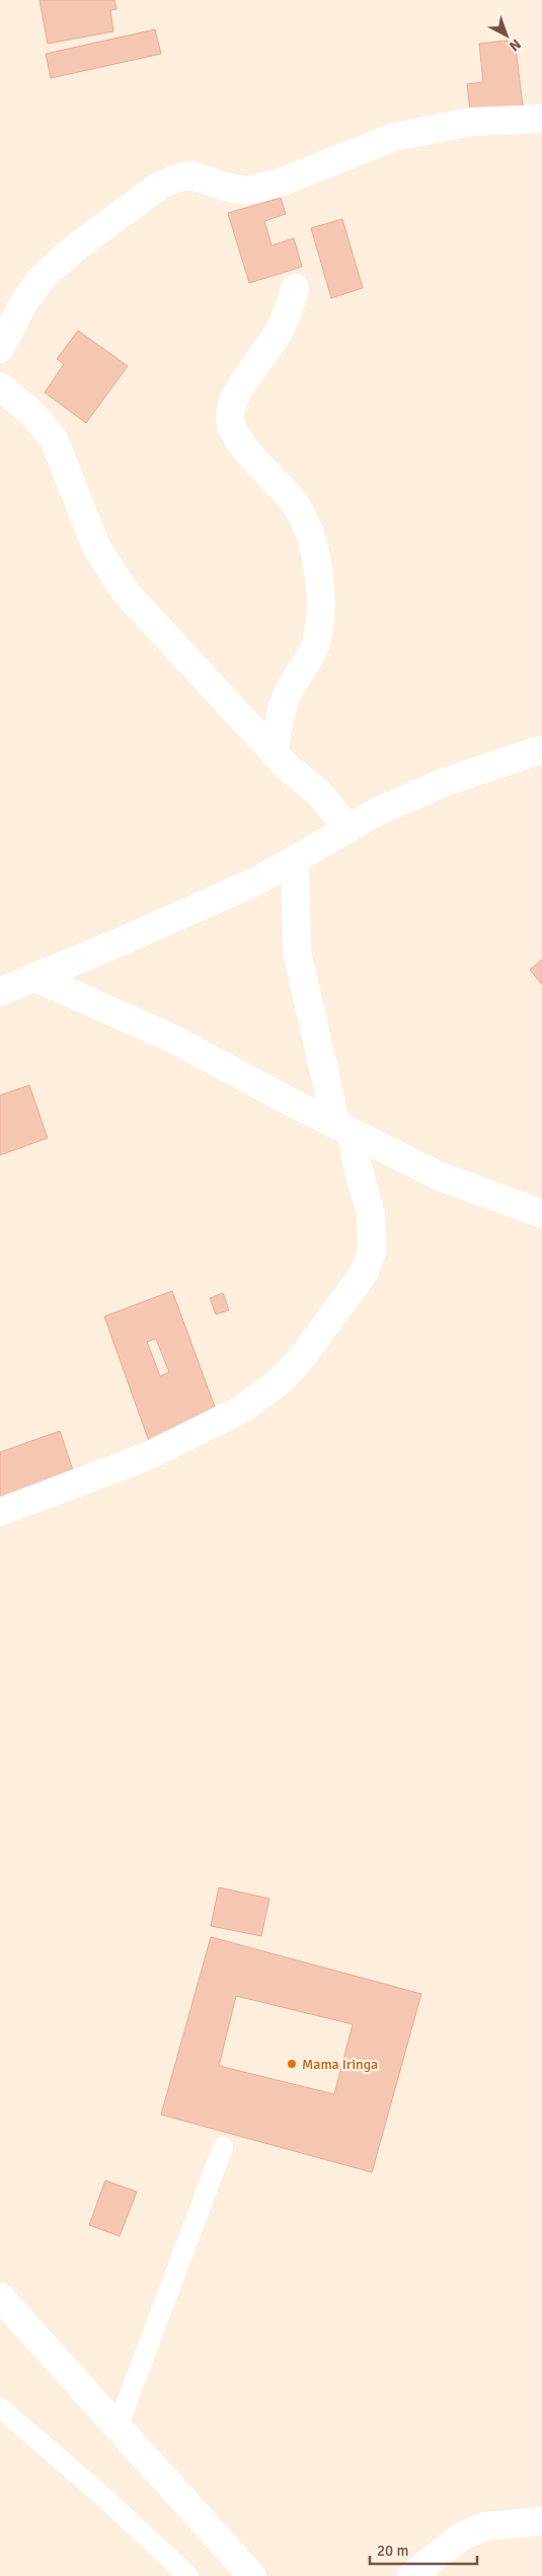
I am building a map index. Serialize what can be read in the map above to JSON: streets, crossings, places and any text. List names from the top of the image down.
{
  "places": ["Mama Iringa"],
  "scale_bar": "20 m",
  "north": "bottom right"
}
